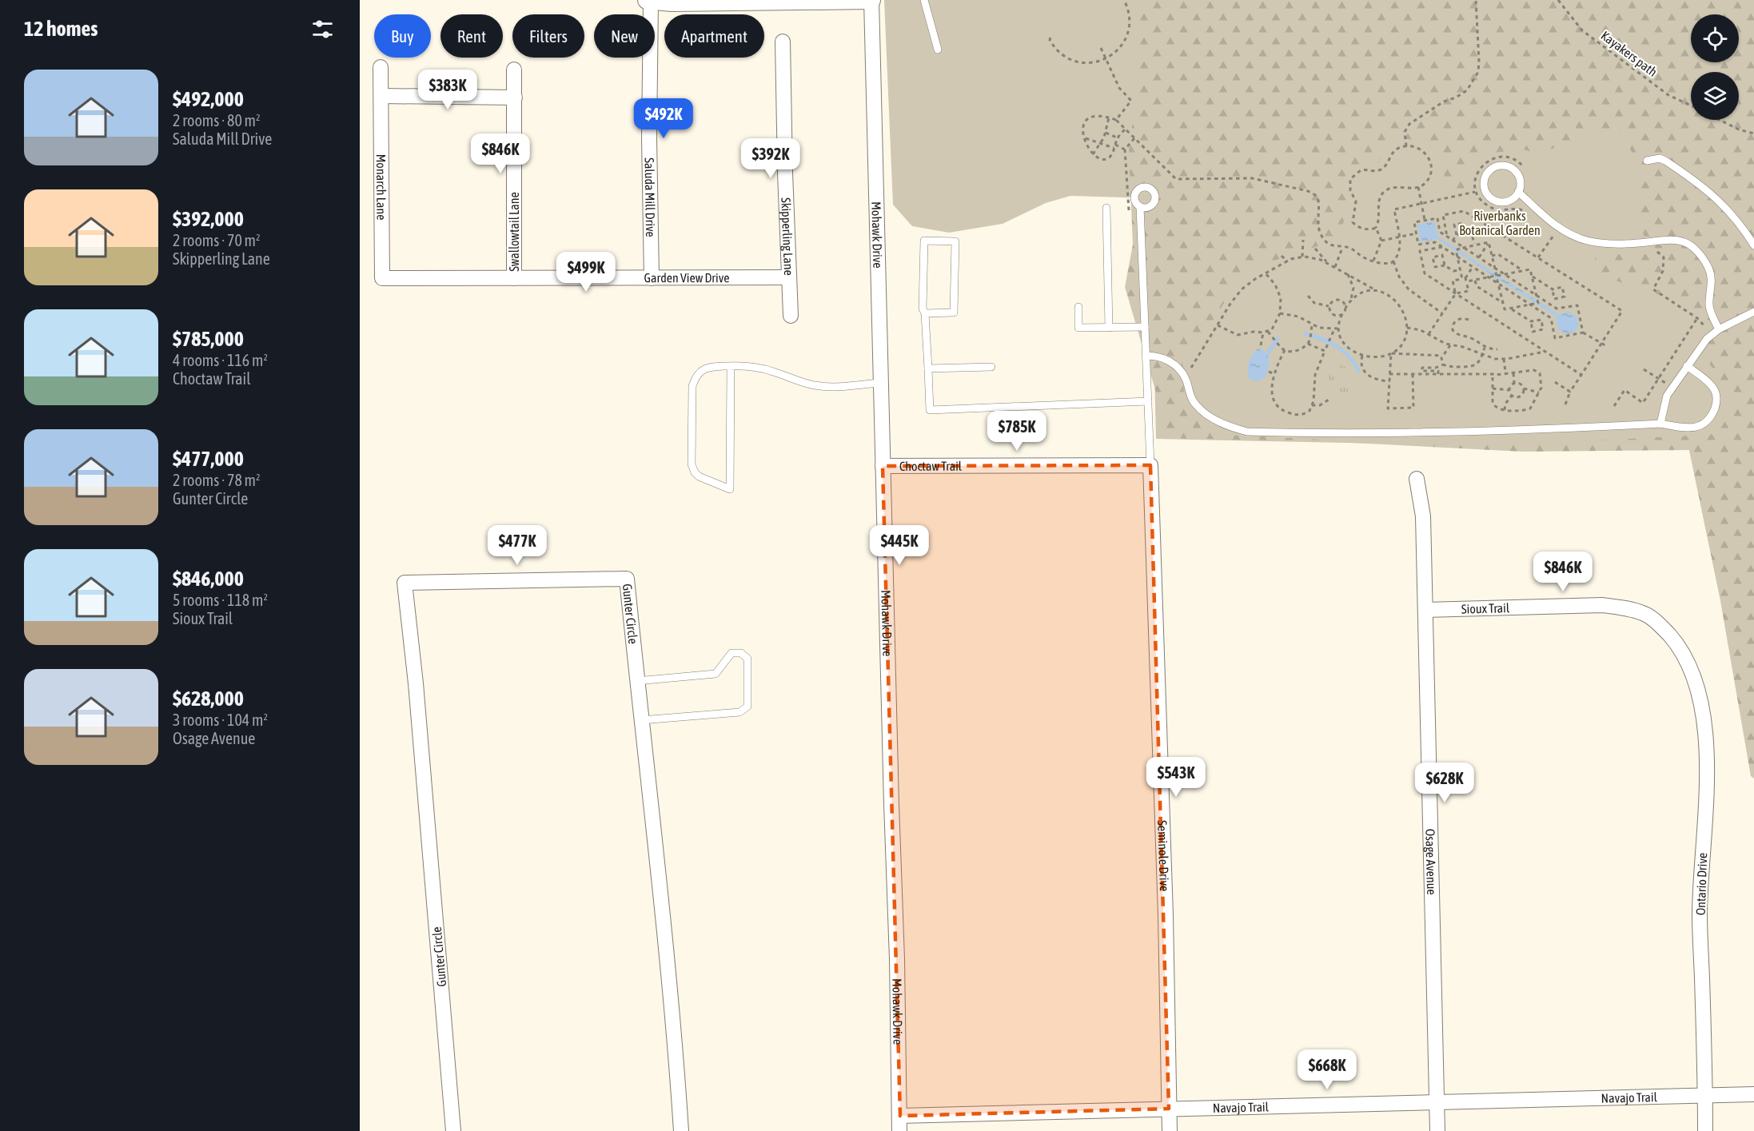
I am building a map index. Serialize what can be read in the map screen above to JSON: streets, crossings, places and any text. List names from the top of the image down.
{
  "streets": {
    "street": [
      "Monarch Lane",
      "Saluda Mill Drive",
      "Swallowtail Lane",
      "Mohawk Drive",
      "Skipperling Lane",
      "Garden View Drive",
      "Choctaw Trail",
      "Sioux Trail",
      "Gunter Circle",
      "Seminole Drive",
      "Osage Avenue",
      "Ontario Drive",
      "Navajo Trail"
    ],
    "path": ["Kayakers path"]
  },
  "crossings": [
    ["Monarch Lane", "Garden View Drive"],
    ["Saluda Mill Drive", "Garden View Drive"],
    ["Swallowtail Lane", "Garden View Drive"],
    ["Mohawk Drive", "Choctaw Trail"],
    ["Mohawk Drive", "Navajo Trail"],
    ["Skipperling Lane", "Garden View Drive"],
    ["Choctaw Trail", "Seminole Drive"],
    ["Sioux Trail", "Osage Avenue"],
    ["Sioux Trail", "Ontario Drive"],
    ["Seminole Drive", "Navajo Trail"],
    ["Osage Avenue", "Navajo Trail"],
    ["Ontario Drive", "Navajo Trail"]
  ],
  "parks": ["Riverbanks Botanical Garden"],
  "page": {
    "heading": "12 homes",
    "chip": [
      "Buy",
      "Rent",
      "Filters",
      "New",
      "Apartment"
    ],
    "list": [
      {
        "name": "$492,000",
        "note": "2 rooms · 80 m² · Saluda Mill Drive"
      },
      {
        "name": "$392,000",
        "note": "2 rooms · 70 m² · Skipperling Lane"
      },
      {
        "name": "$785,000",
        "note": "4 rooms · 116 m² · Choctaw Trail"
      },
      {
        "name": "$477,000",
        "note": "2 rooms · 78 m² · Gunter Circle"
      },
      {
        "name": "$846,000",
        "note": "5 rooms · 118 m² · Sioux Trail"
      },
      {
        "name": "$628,000",
        "note": "3 rooms · 104 m² · Osage Avenue"
      }
    ],
    "price": [
      "$383K",
      "$492K",
      "$846K",
      "$392K",
      "$499K",
      "$785K",
      "$477K",
      "$445K",
      "$846K",
      "$543K",
      "$628K",
      "$668K"
    ]
  }
}
